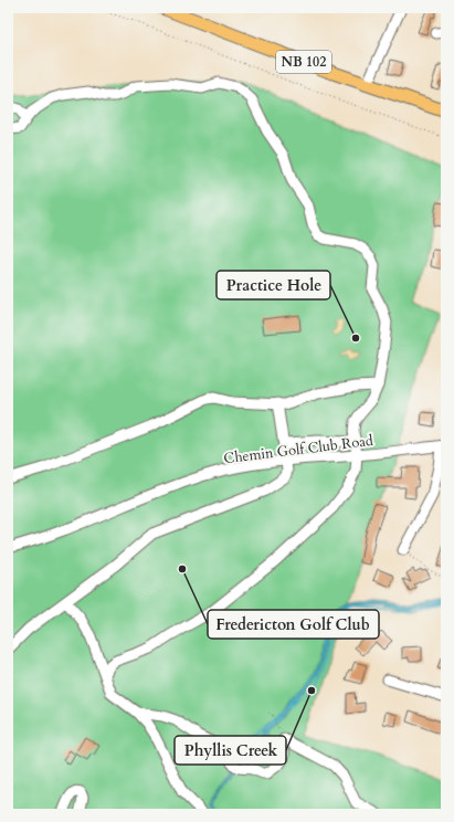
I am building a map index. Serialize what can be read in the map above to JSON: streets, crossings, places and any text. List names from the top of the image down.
{
  "streets": {
    "main road": ["NB 102"],
    "street": ["Chemin Golf Club Road"]
  },
  "places": ["Practice Hole", "Fredericton Golf Club", "Phyllis Creek"]
}
